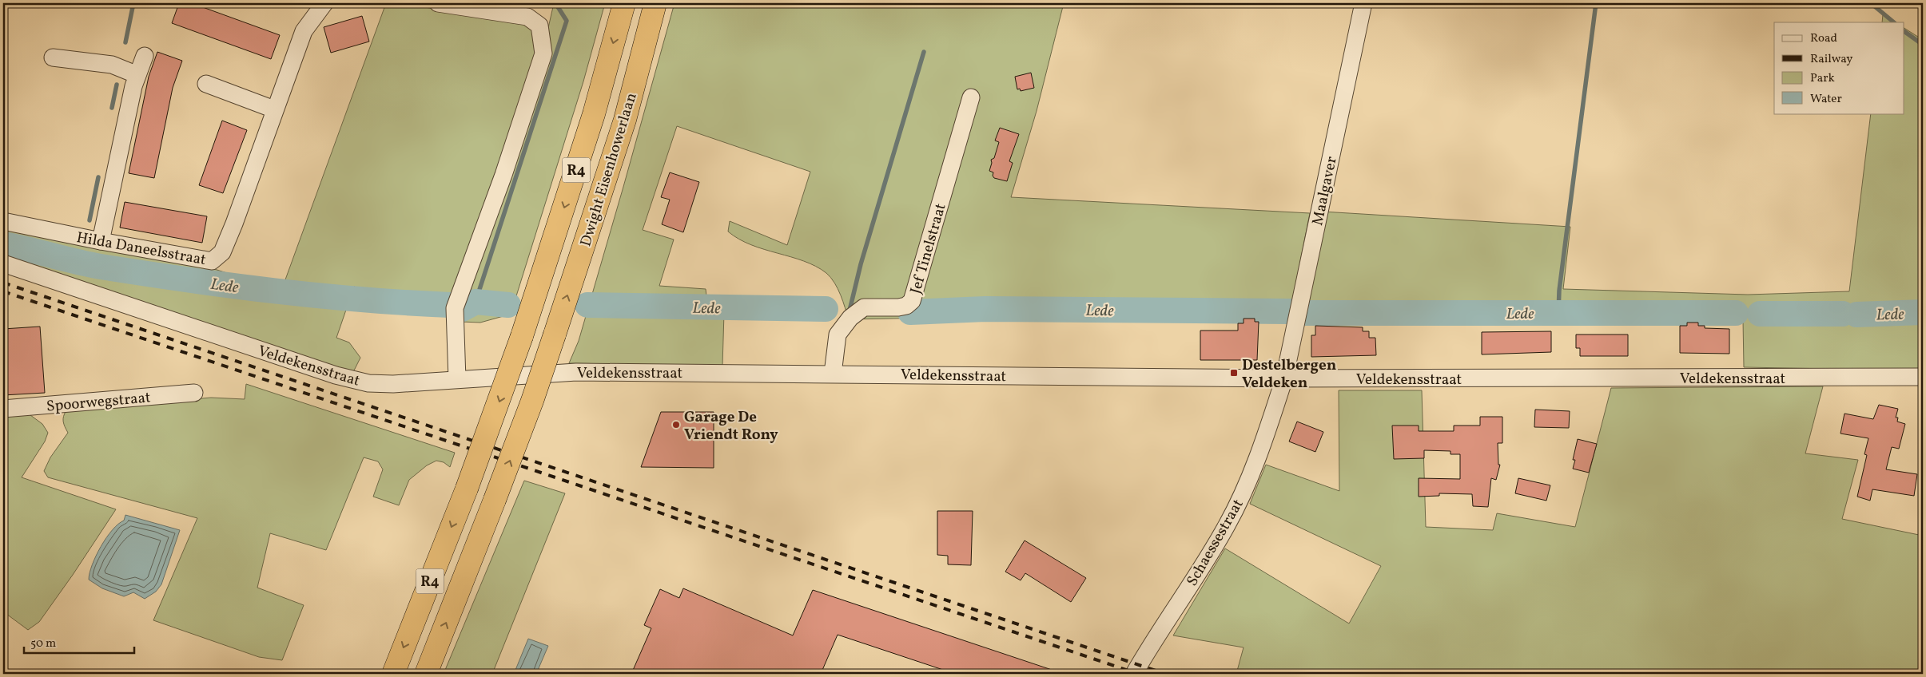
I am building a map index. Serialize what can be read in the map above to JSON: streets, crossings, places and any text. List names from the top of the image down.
{
  "streets": {
    "highway": ["Dwight Eisenhowerlaan", "R4"],
    "street": [
      "Maalgaver",
      "Hilda Daneelsstraat",
      "Jef Tinelstraat",
      "Veldekensstraat",
      "Spoorwegstraat",
      "Schaessestraat"
    ]
  },
  "crossings": [
    ["Maalgaver", "Veldekensstraat"],
    ["Maalgaver", "Schaessestraat"],
    ["Jef Tinelstraat", "Veldekensstraat"],
    ["Veldekensstraat", "Schaessestraat"]
  ],
  "water": ["Lede"],
  "places": {
    "transit": ["Destelbergen Veldeken"],
    "other": ["Garage De Vriendt Rony"]
  },
  "legend": [
    "Road",
    "Railway",
    "Park",
    "Water"
  ],
  "scale_bar": "50 m"
}
